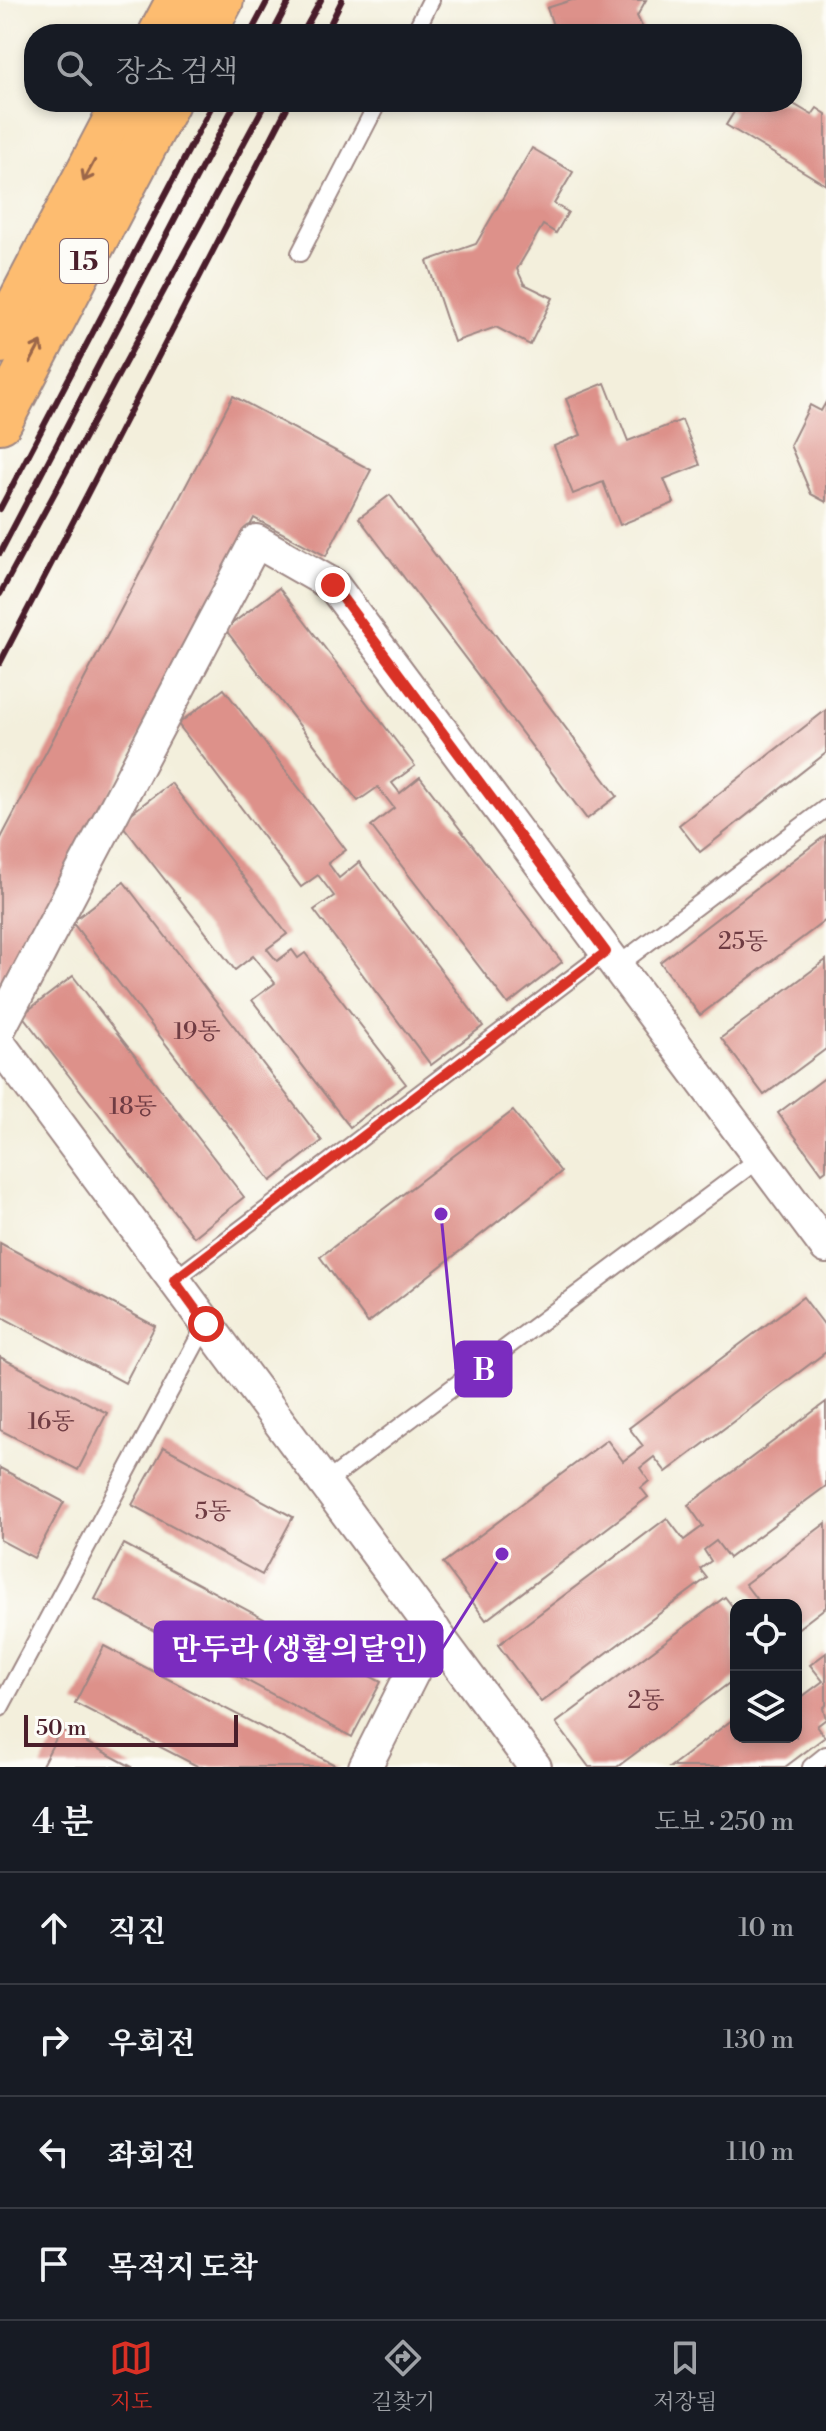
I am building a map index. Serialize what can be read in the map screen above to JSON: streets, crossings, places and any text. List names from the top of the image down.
{
  "streets": {
    "highway": ["15"]
  },
  "places": ["B", "만두라 (생활의달인)"],
  "house_numbers": [
    "25동",
    "19동",
    "18동",
    "16동",
    "5동",
    "2동"
  ],
  "scale_bar": "50 m",
  "page": {
    "search": "장소 검색",
    "scale": "50 m",
    "heading": ["4 분", "도보 · 250 m"],
    "list": [
      ["직진", "10 m"],
      ["우회전", "130 m"],
      ["좌회전", "110 m"],
      "목적지 도착"
    ],
    "nav": ["지도", "길찾기", "저장됨"]
  }
}
